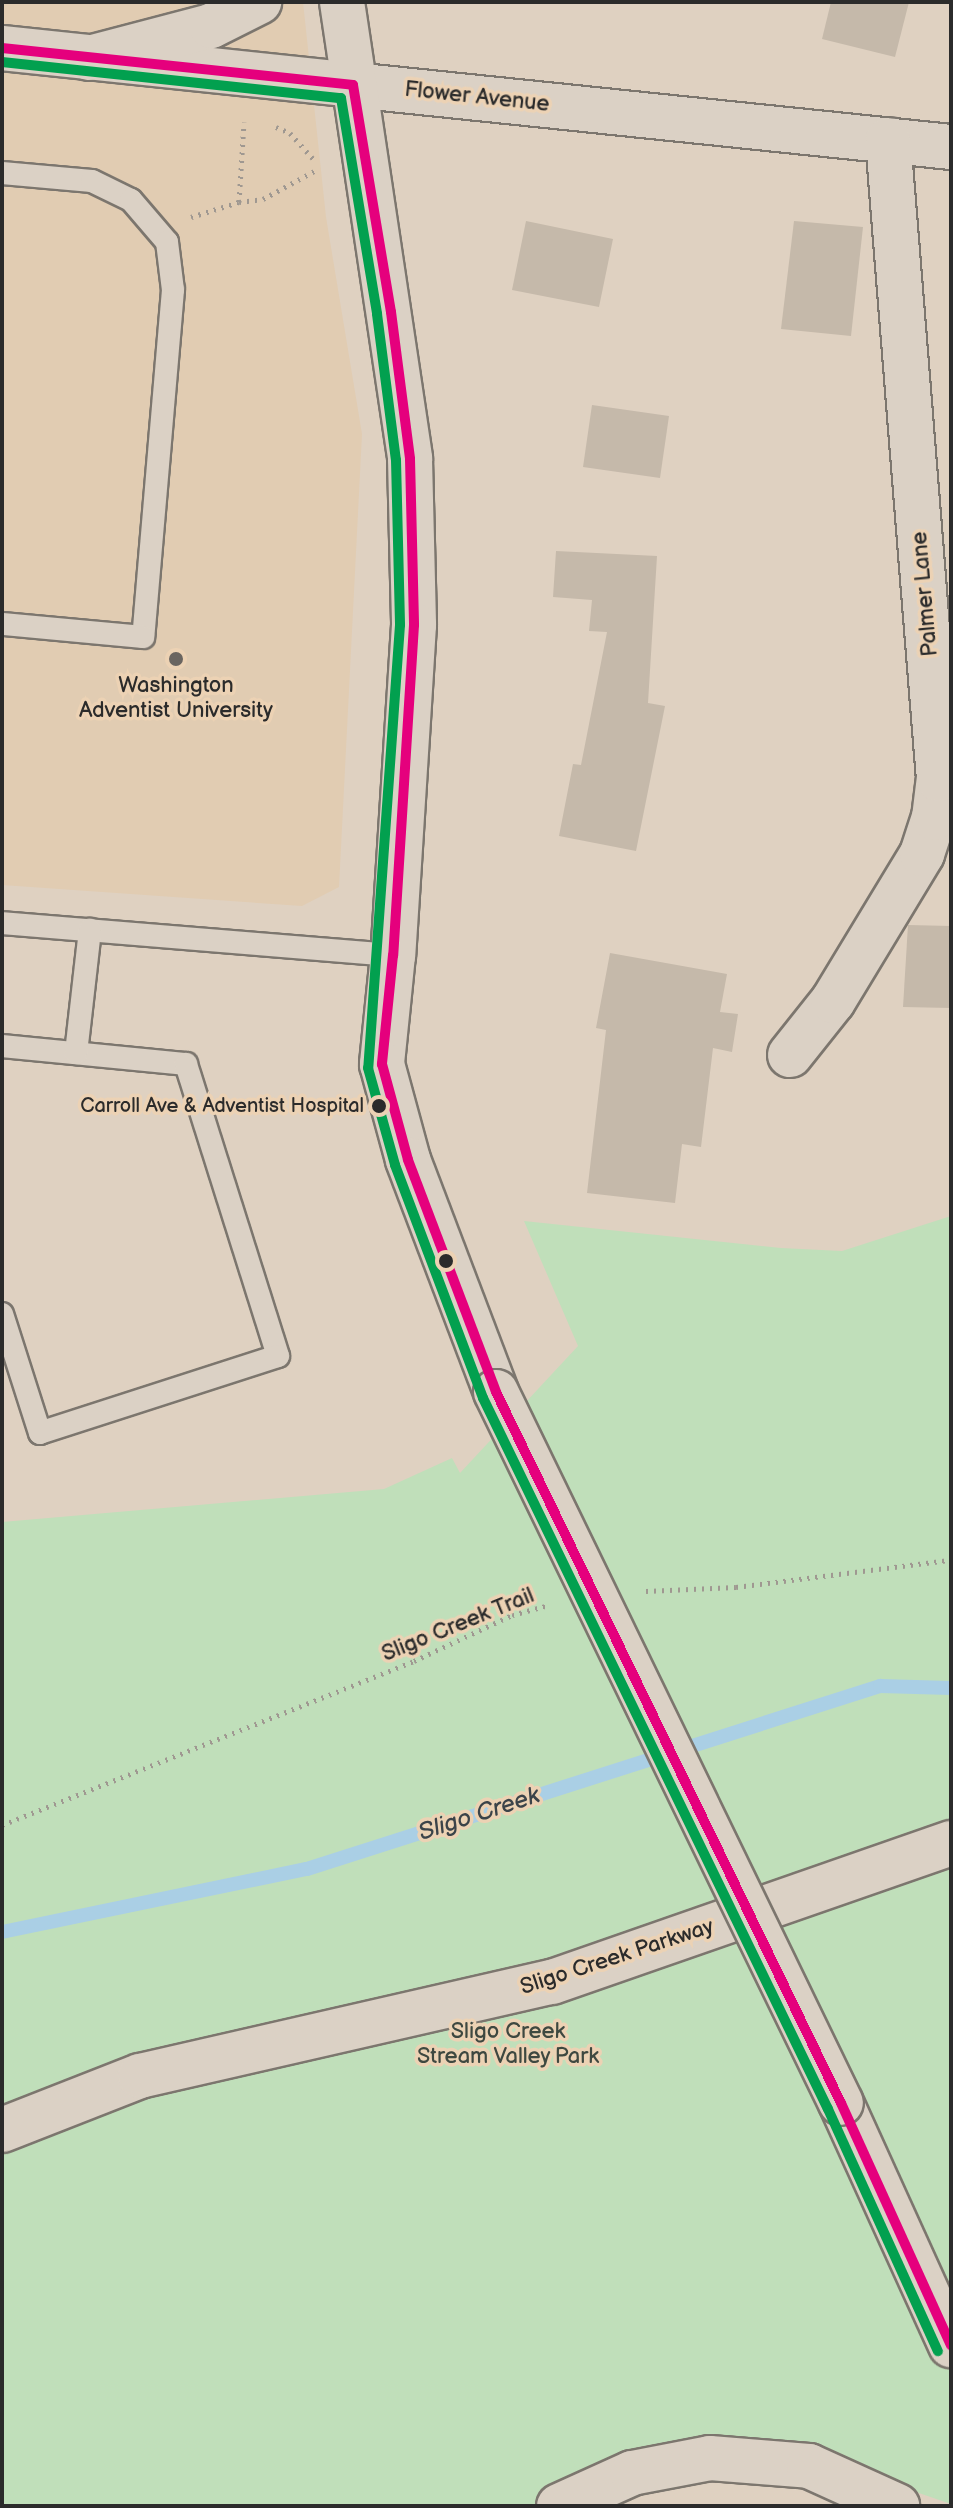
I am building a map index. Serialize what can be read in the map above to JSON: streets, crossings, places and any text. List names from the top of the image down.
{
  "streets": {
    "street": ["Flower Avenue", "Palmer Lane", "Sligo Creek Parkway"],
    "path": ["Sligo Creek Trail"]
  },
  "crossings": [
    ["Flower Avenue", "Palmer Lane"]
  ],
  "water": ["Sligo Creek"],
  "parks": ["Sligo Creek Stream Valley Park"],
  "places": ["Washington Adventist University", "Carroll Ave & Adventist Hospital"]
}
